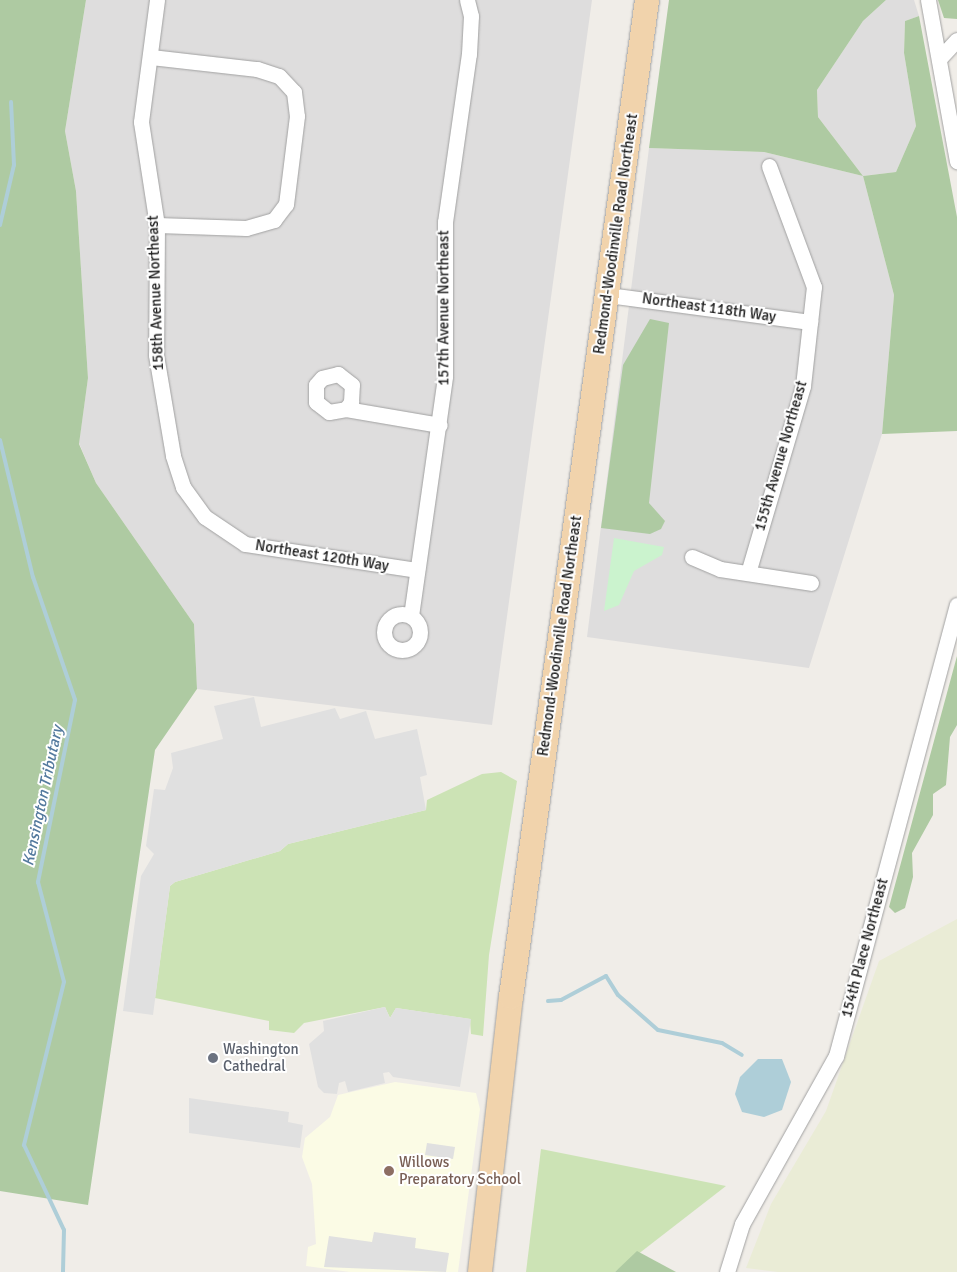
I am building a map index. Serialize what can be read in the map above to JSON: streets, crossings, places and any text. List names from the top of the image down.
{
  "streets": {
    "main road": ["Redmond-Woodinville Road Northeast"],
    "street": [
      "158th Avenue Northeast",
      "157th Avenue Northeast",
      "Northeast 118th Way",
      "155th Avenue Northeast",
      "Northeast 120th Way",
      "154th Place Northeast"
    ]
  },
  "crossings": [
    ["Redmond-Woodinville Road Northeast", "Northeast 118th Way"],
    ["158th Avenue Northeast", "Northeast 120th Way"],
    ["157th Avenue Northeast", "Northeast 120th Way"],
    ["Northeast 118th Way", "155th Avenue Northeast"]
  ],
  "water": ["Kensington Tributary"],
  "places": ["Washington Cathedral", "Willows Preparatory School"]
}
